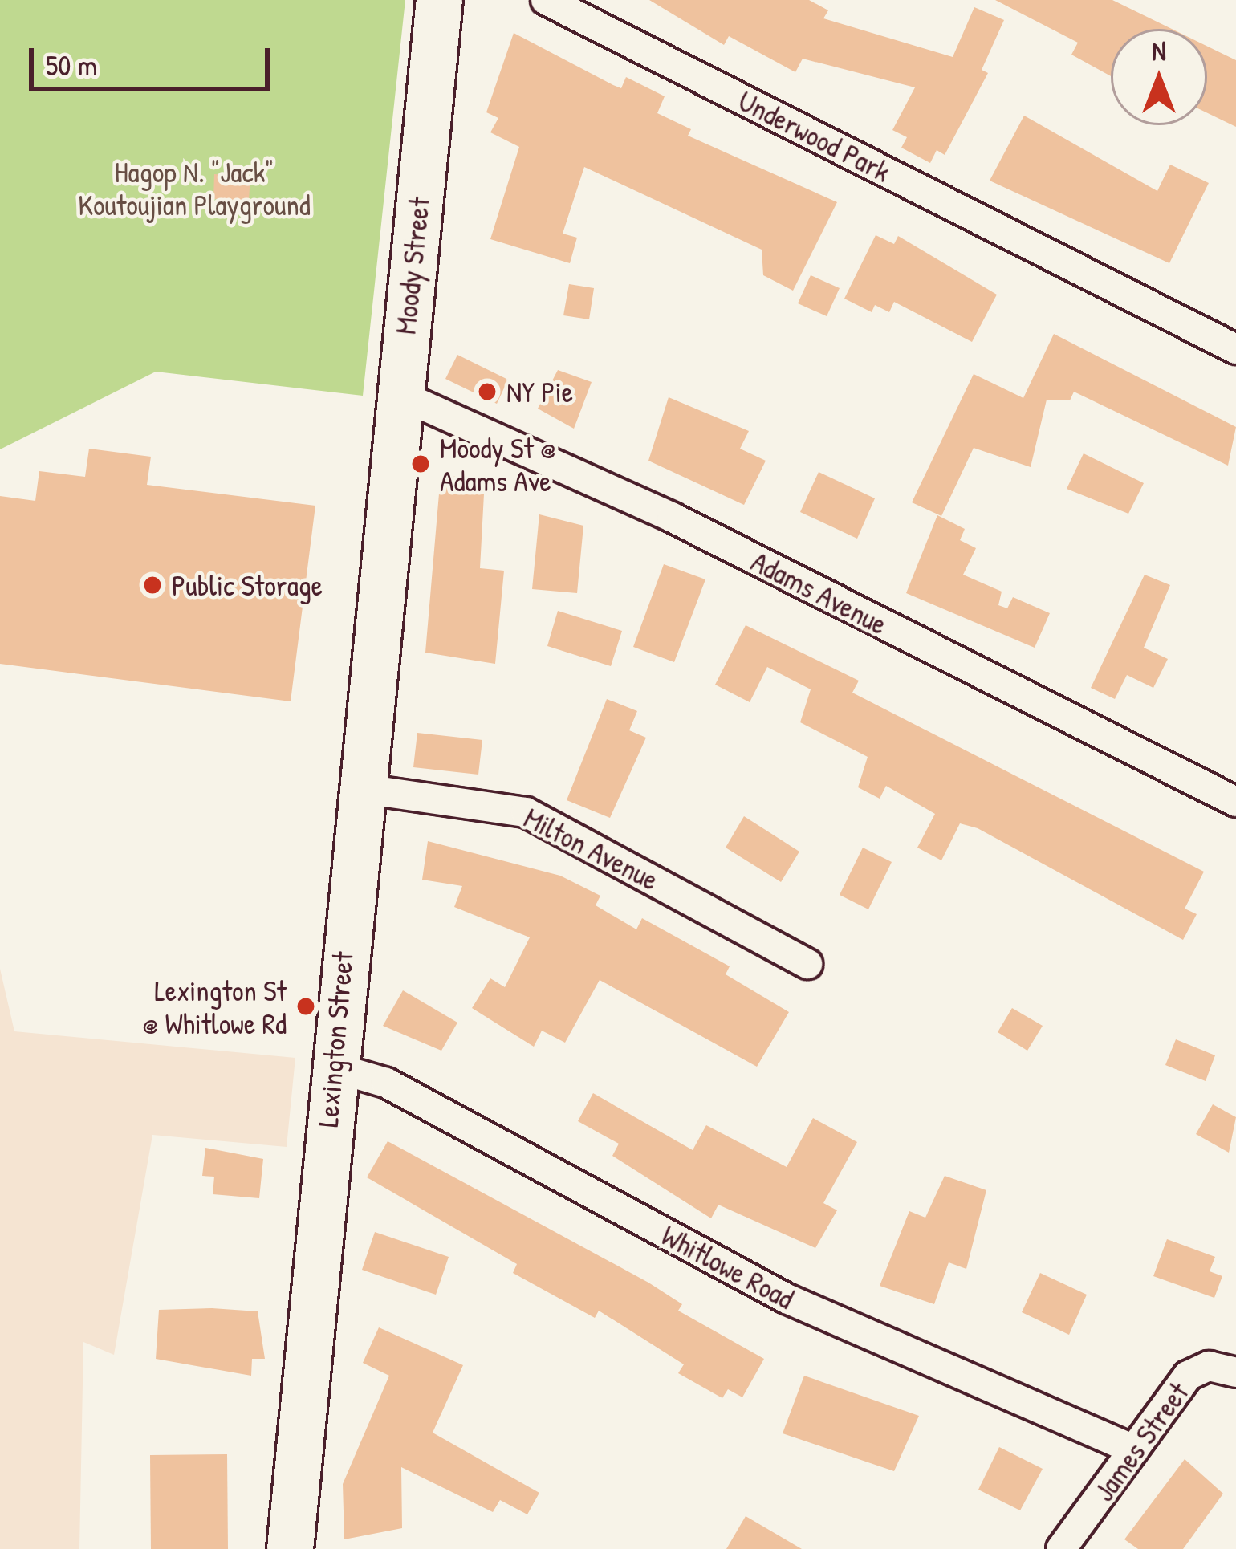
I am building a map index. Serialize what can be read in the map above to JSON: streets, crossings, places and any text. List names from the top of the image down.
{
  "streets": {
    "main road": ["Moody Street", "Lexington Street"],
    "street": [
      "Underwood Park",
      "Adams Avenue",
      "Milton Avenue",
      "Whitlowe Road",
      "James Street"
    ]
  },
  "crossings": [
    ["Moody Street", "Adams Avenue"],
    ["Moody Street", "Lexington Street"],
    ["Milton Avenue", "Lexington Street"],
    ["Lexington Street", "Whitlowe Road"],
    ["Whitlowe Road", "James Street"]
  ],
  "parks": ["Hagop N. \"Jack\" Koutoujian Playground"],
  "places": [
    "NY Pie",
    "Moody St @ Adams Ave",
    "Public Storage",
    "Lexington St @ Whitlowe Rd"
  ],
  "scale_bar": "50 m",
  "north": "top"
}
